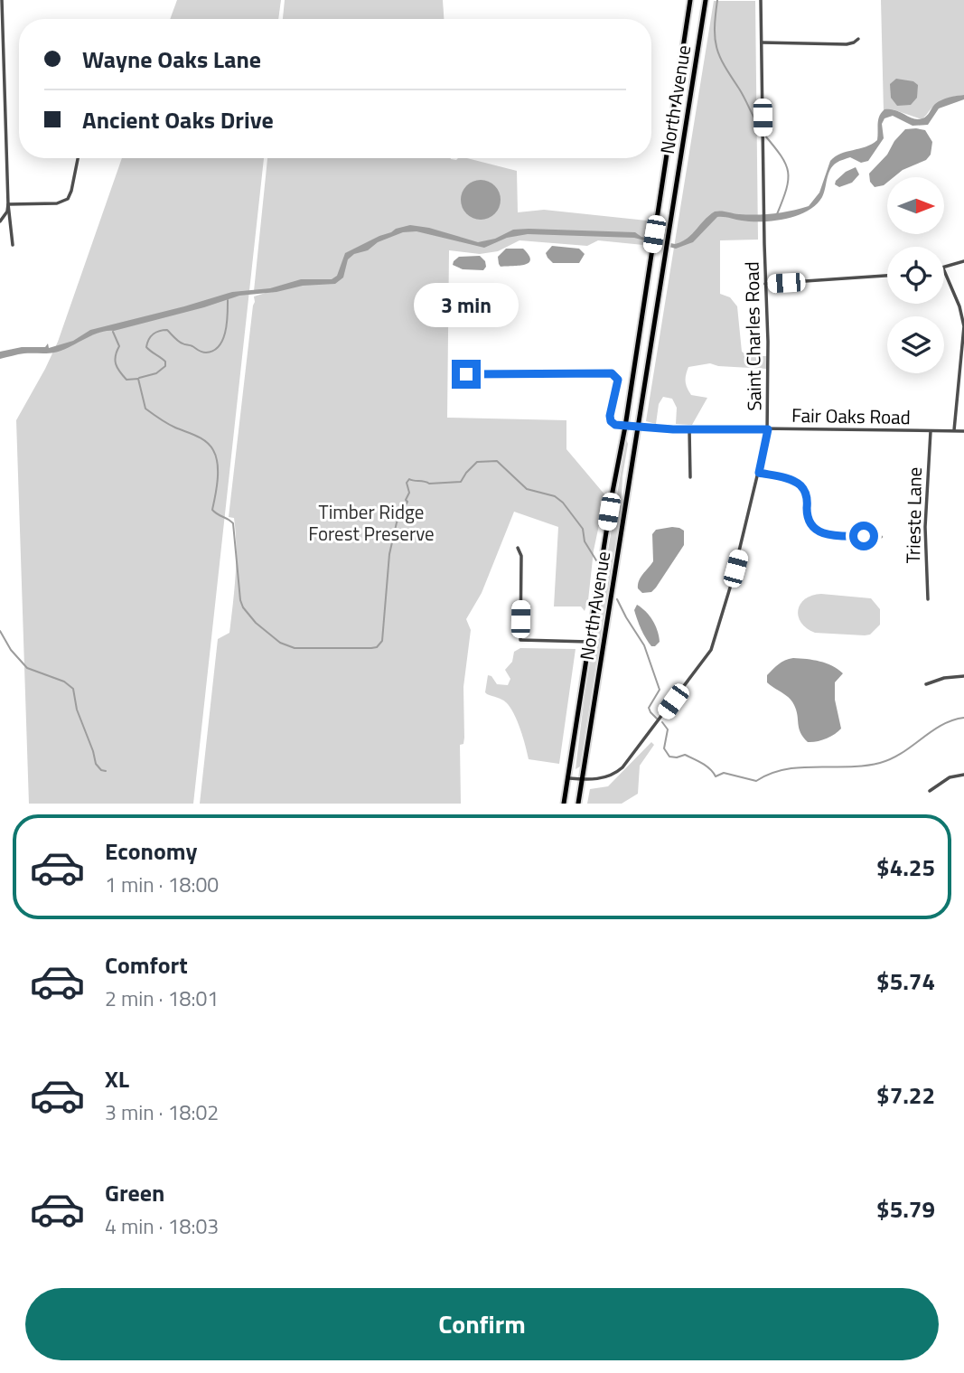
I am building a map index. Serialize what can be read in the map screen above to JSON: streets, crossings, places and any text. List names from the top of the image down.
{
  "streets": {
    "main road": ["North Avenue"],
    "street": ["Saint Charles Road", "Fair Oaks Road", "Trieste Lane"]
  },
  "crossings": [
    ["North Avenue", "Saint Charles Road"],
    ["North Avenue", "Fair Oaks Road"],
    ["Saint Charles Road", "Fair Oaks Road"],
    ["Fair Oaks Road", "Trieste Lane"]
  ],
  "parks": ["Timber Ridge Forest Preserve"],
  "north": "right",
  "page": {
    "banner": ["Wayne Oaks Lane", "Ancient Oaks Drive"],
    "bubble": "3 min",
    "list": [
      {
        "name": "Economy",
        "note": "1 min · 18:00",
        "value": "$4.25"
      },
      {
        "name": "Comfort",
        "note": "2 min · 18:01",
        "value": "$5.74"
      },
      {
        "name": "XL",
        "note": "3 min · 18:02",
        "value": "$7.22"
      },
      {
        "name": "Green",
        "note": "4 min · 18:03",
        "value": "$5.79"
      }
    ],
    "buttons": "Confirm"
  }
}
